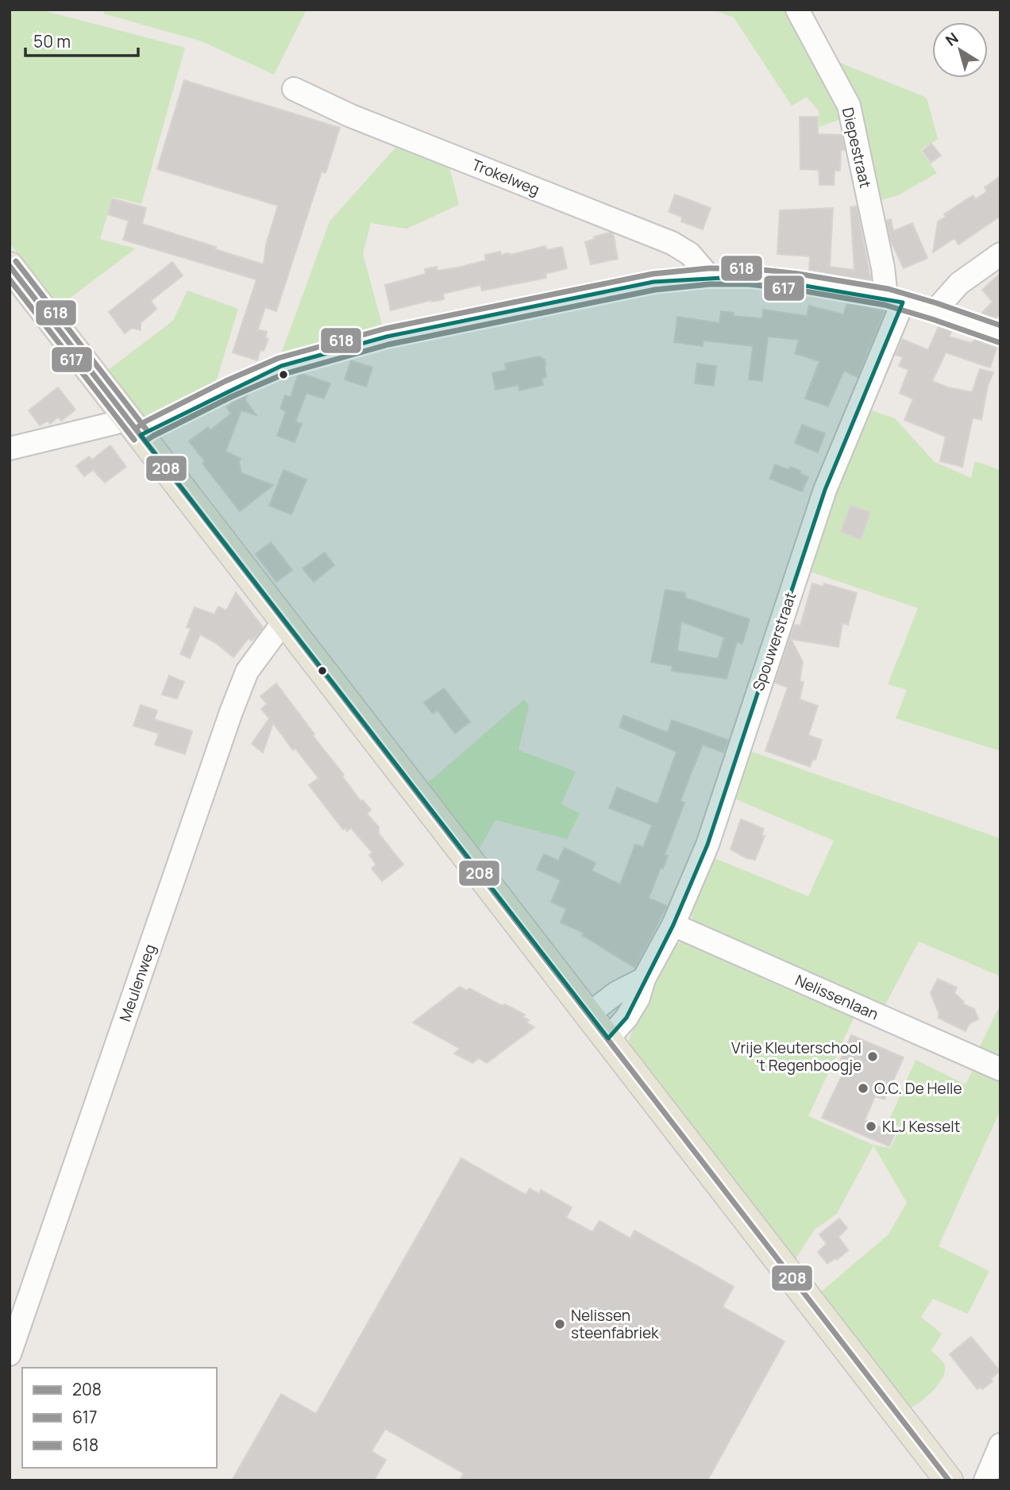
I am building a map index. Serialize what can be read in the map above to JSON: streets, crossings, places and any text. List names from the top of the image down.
{
  "streets": {
    "street": [
      "Diepestraat",
      "Trokelweg",
      "Spouwerstraat",
      "Meulenweg",
      "Nelissenlaan"
    ]
  },
  "crossings": [
    ["Diepestraat", "Spouwerstraat"],
    ["Spouwerstraat", "Nelissenlaan"]
  ],
  "places": [
    "Vrije Kleuterschool 't Regenboogje",
    "O.C. De Helle",
    "KLJ Kesselt",
    "Nelissen steenfabriek"
  ],
  "lines": ["transit line 618", "transit line 208", "transit line 617"],
  "legend": ["208", "617", "618"],
  "scale_bar": "50 m",
  "north": "top left"
}
